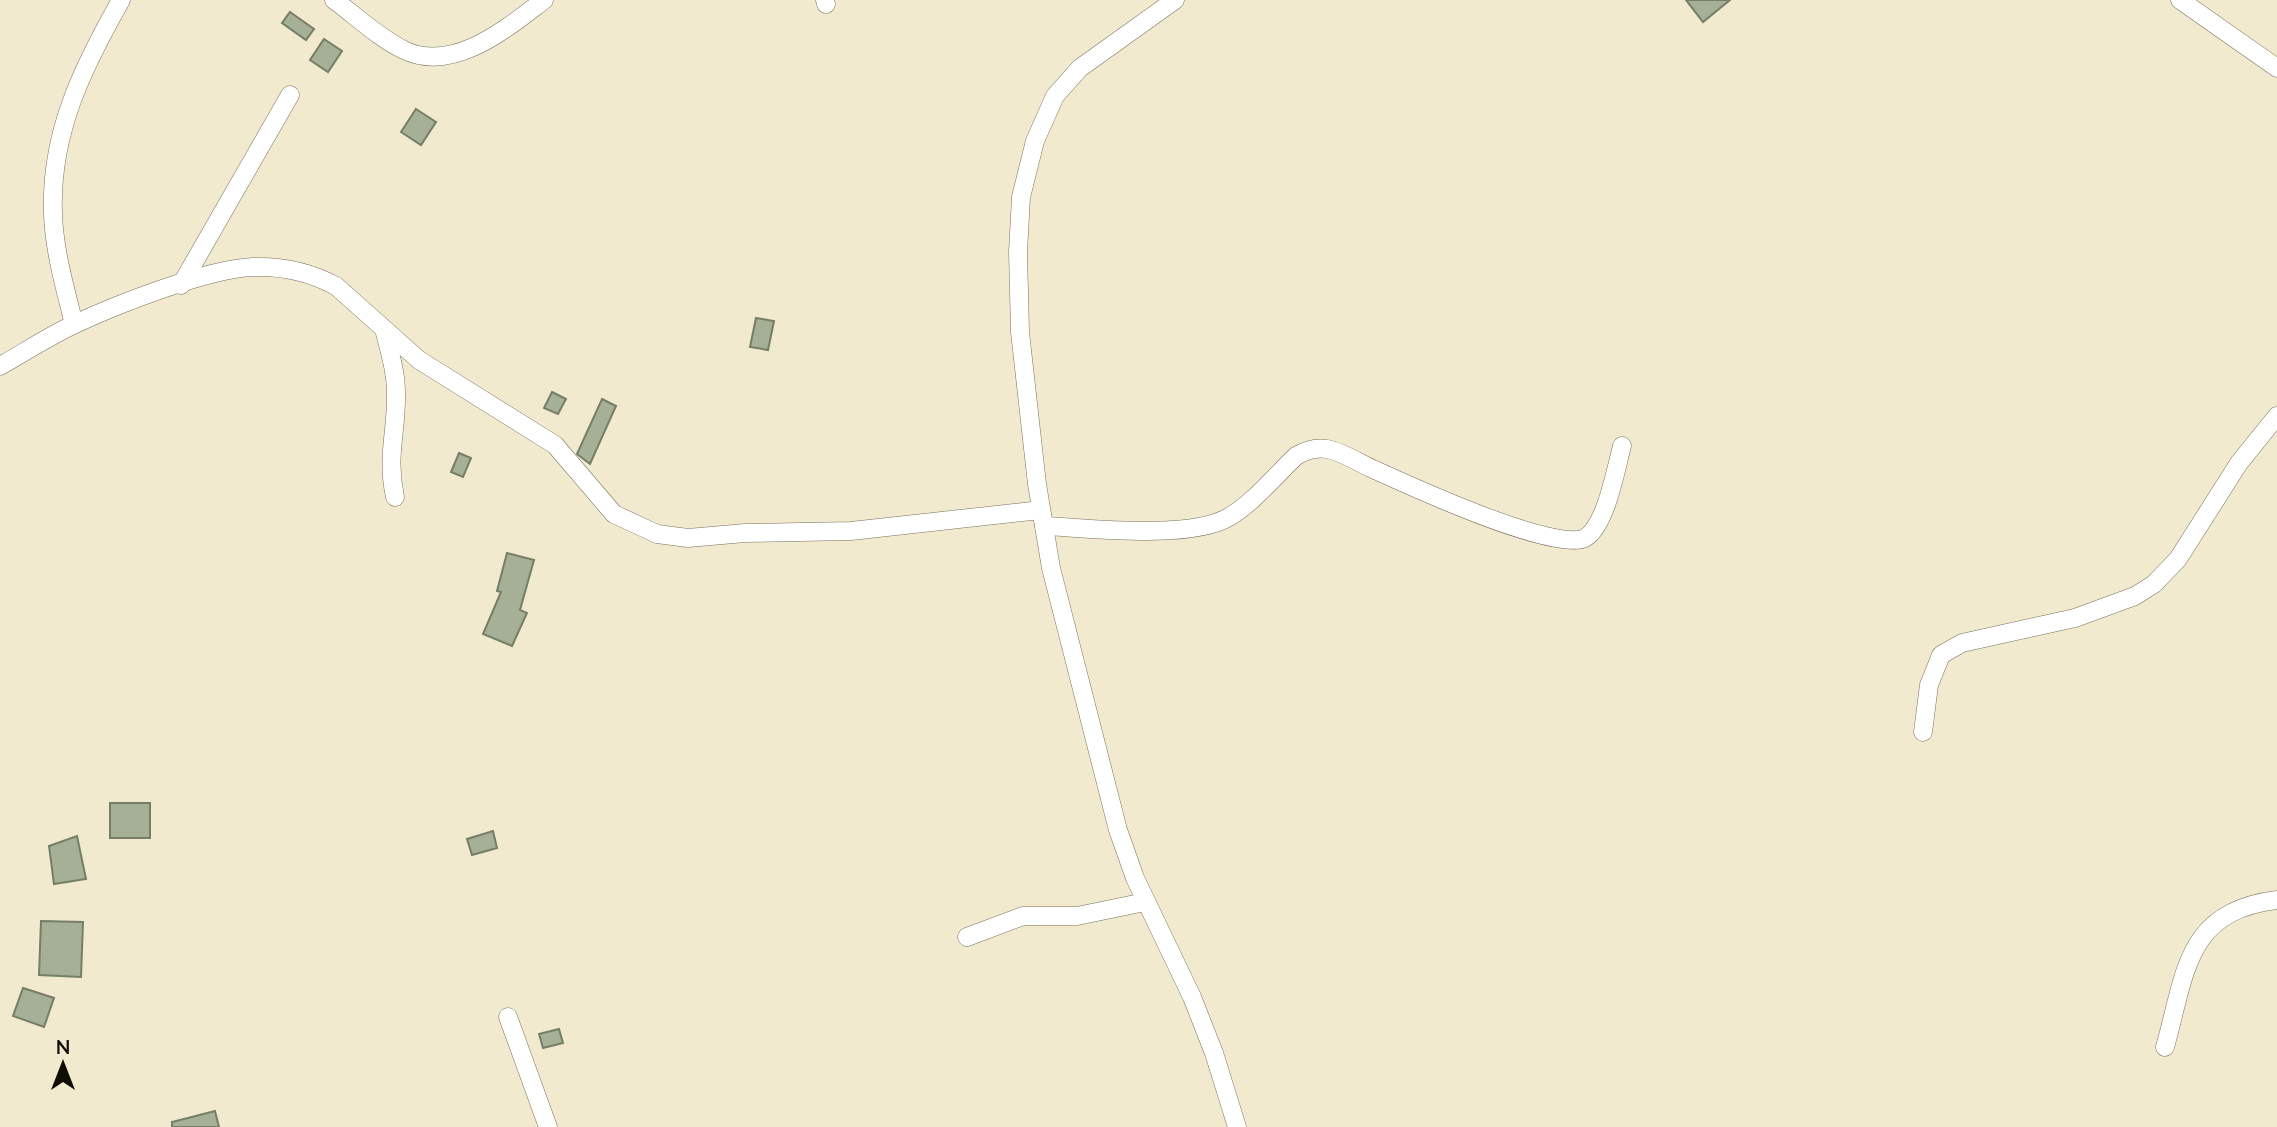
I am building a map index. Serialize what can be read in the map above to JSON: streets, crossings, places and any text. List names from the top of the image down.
{
  "north": "top"
}
